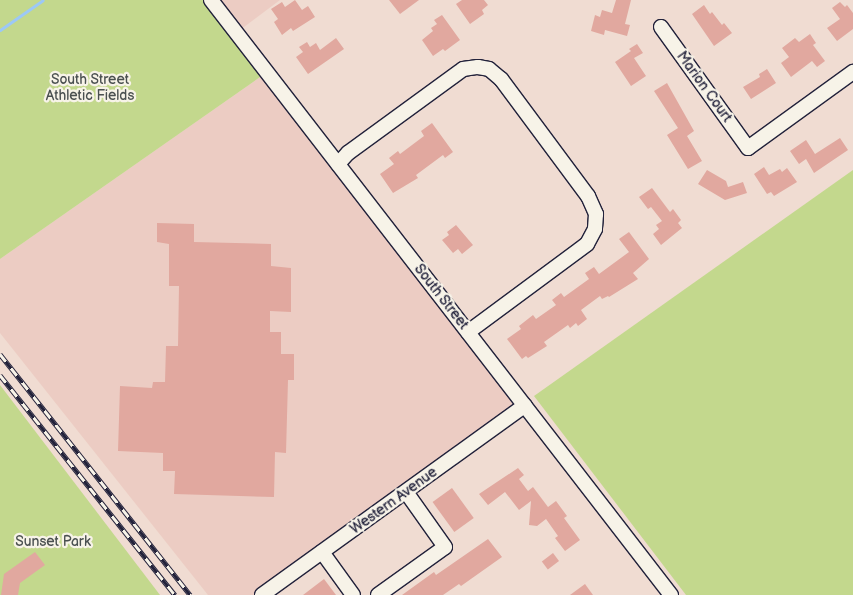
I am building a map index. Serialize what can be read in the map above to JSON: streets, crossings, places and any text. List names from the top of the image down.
{
  "streets": {
    "street": ["Marion Court", "South Street", "Western Avenue"]
  },
  "crossings": [
    ["South Street", "Western Avenue"]
  ],
  "parks": ["South Street Athletic Fields", "Sunset Park"]
}
